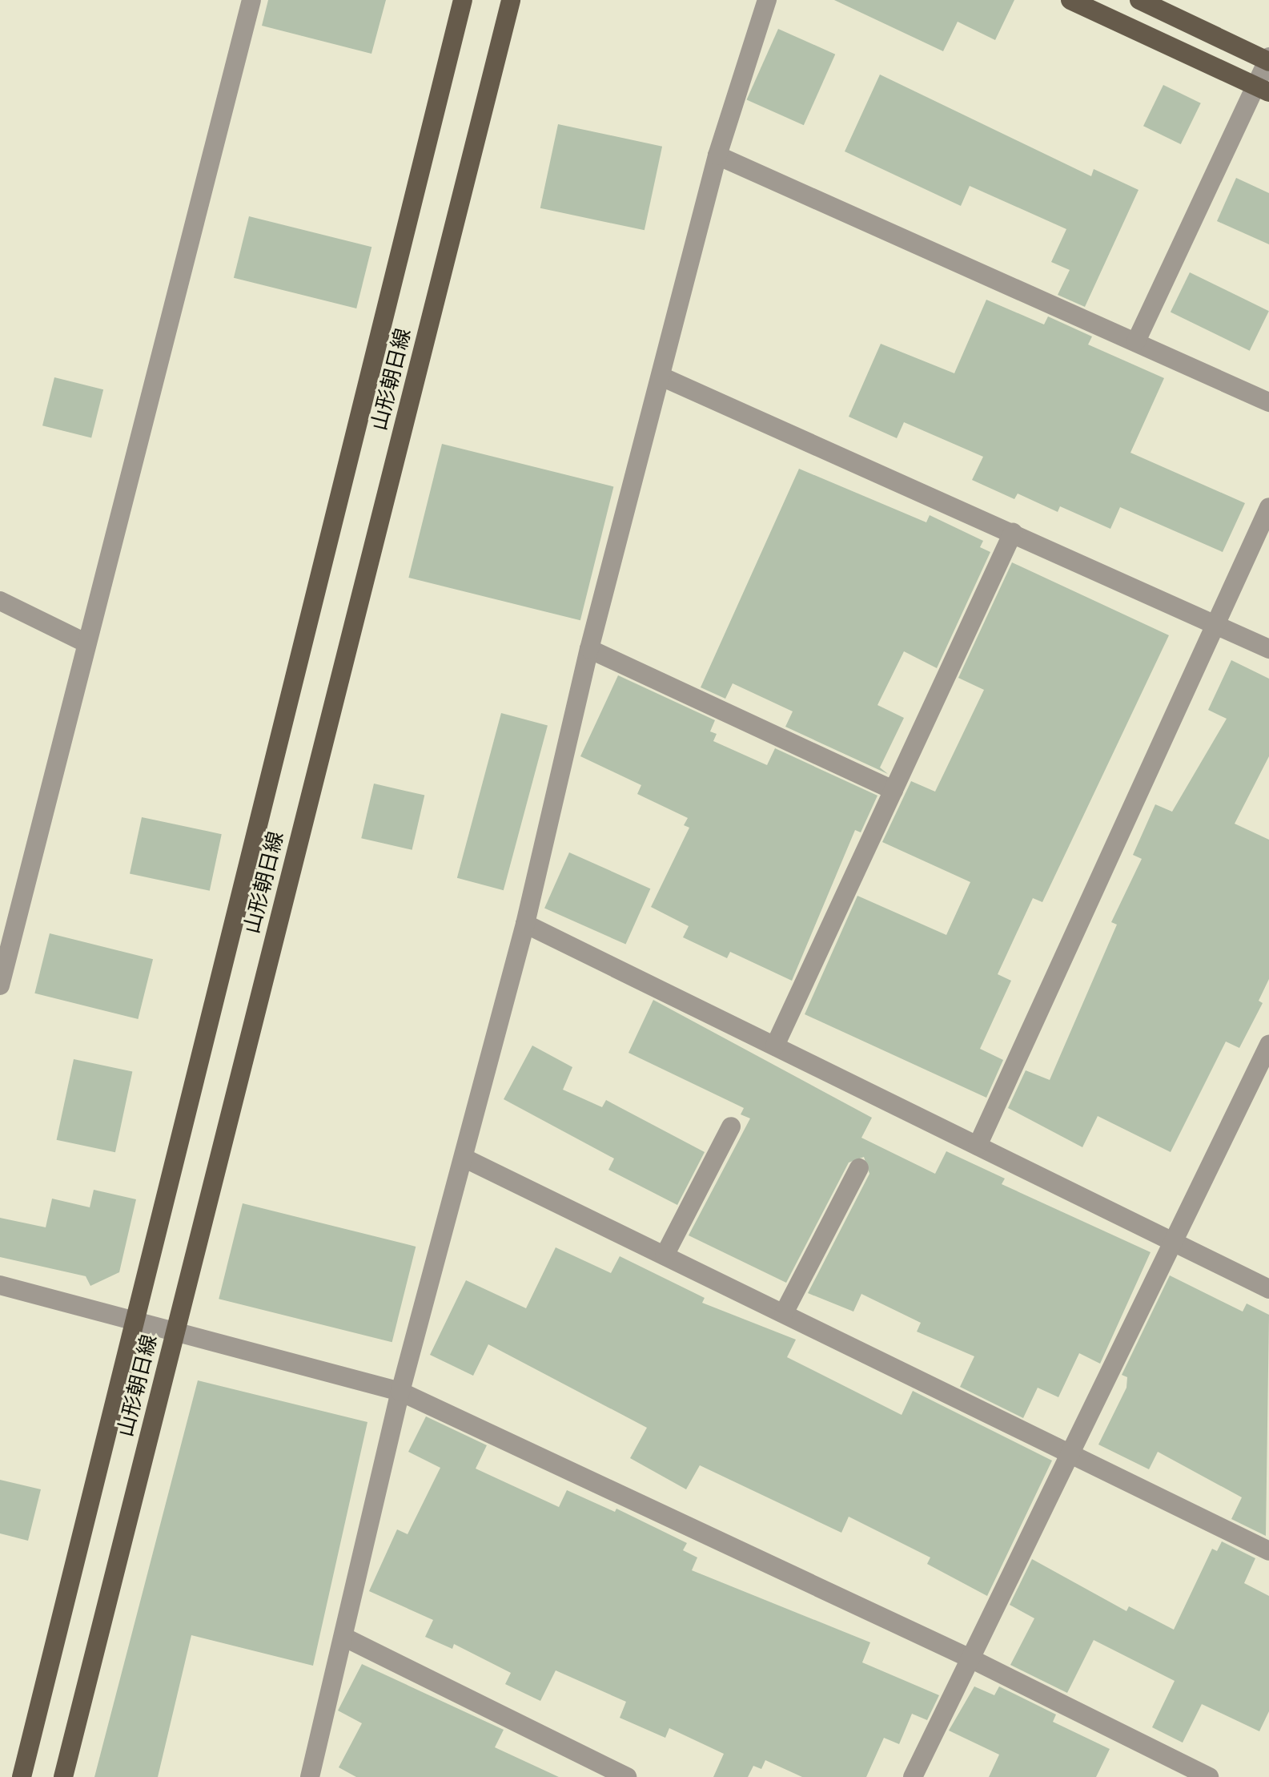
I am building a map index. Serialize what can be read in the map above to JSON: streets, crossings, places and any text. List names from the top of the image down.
{
  "streets": {
    "main road": ["山形朝日線"]
  }
}
